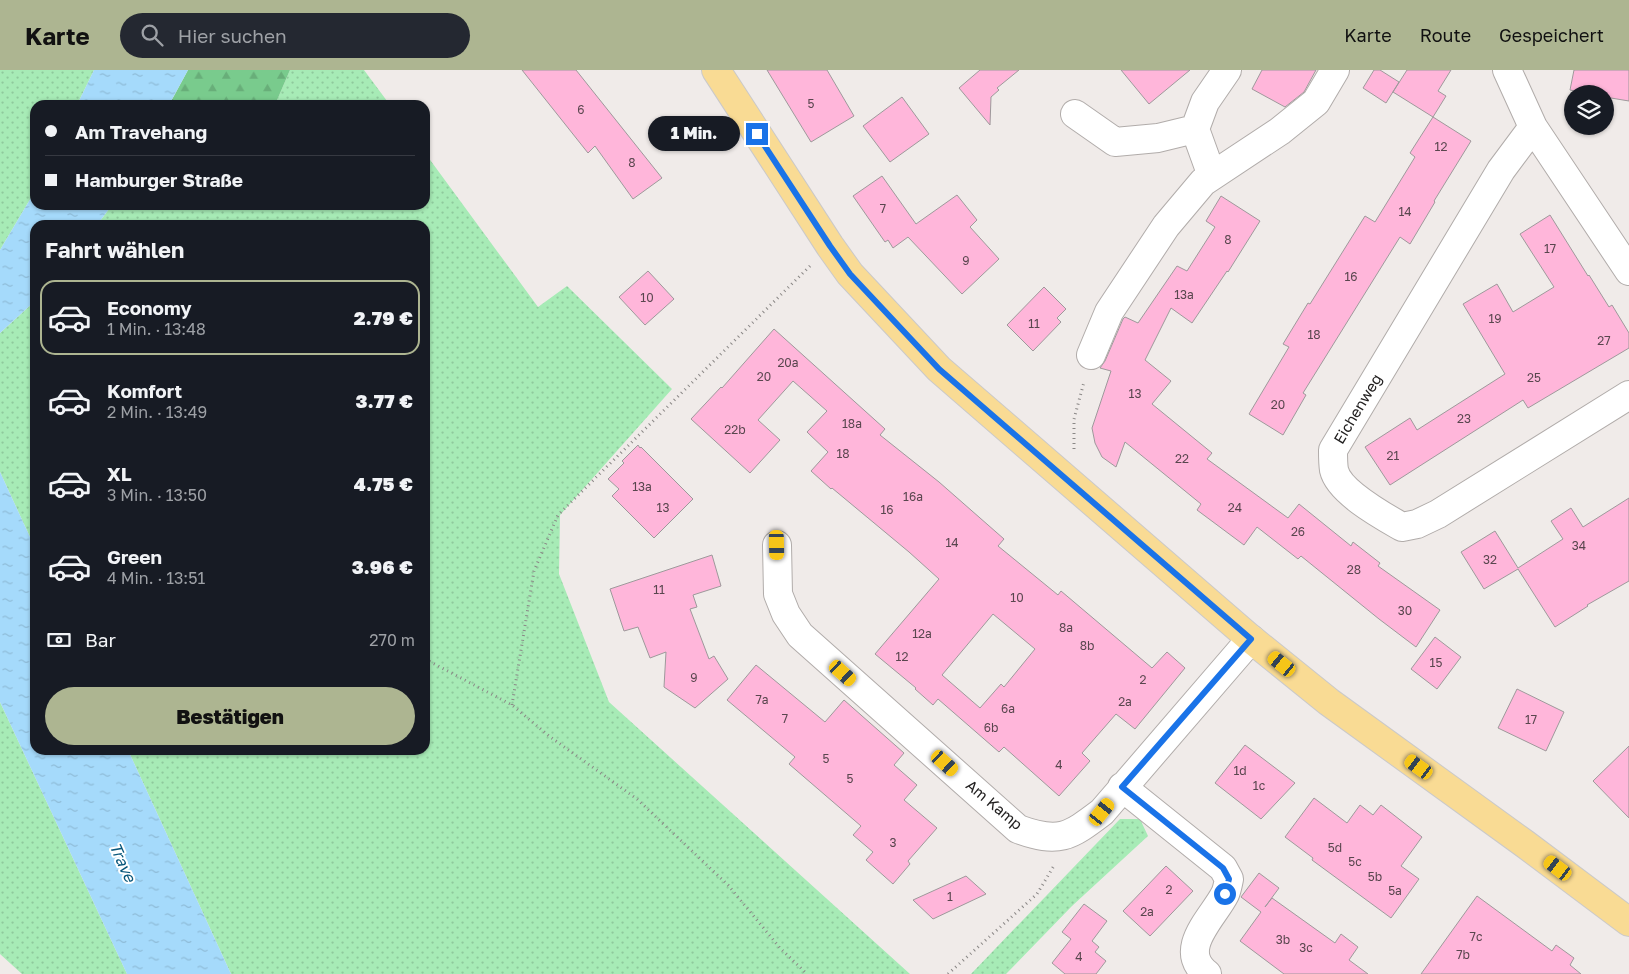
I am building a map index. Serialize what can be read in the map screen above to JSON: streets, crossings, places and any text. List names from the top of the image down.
{
  "streets": {
    "street": ["Eichenweg", "Am Kamp"]
  },
  "water": ["Trave"],
  "house_numbers": [
    "5",
    "6",
    "12",
    "8",
    "7",
    "14",
    "8",
    "17",
    "9",
    "16",
    "13a",
    "10",
    "19",
    "11",
    "18",
    "27",
    "20a",
    "20",
    "25",
    "13",
    "20",
    "23",
    "18a",
    "22b",
    "18",
    "21",
    "22",
    "13a",
    "16a",
    "13",
    "24",
    "16",
    "26",
    "14",
    "34",
    "32",
    "28",
    "11",
    "10",
    "30",
    "8a",
    "12a",
    "8b",
    "12",
    "15",
    "9",
    "2",
    "7a",
    "2a",
    "6a",
    "7",
    "17",
    "6b",
    "5",
    "4",
    "1d",
    "5",
    "1c",
    "3",
    "5d",
    "5c",
    "5b",
    "2",
    "5a",
    "1",
    "2a",
    "7c",
    "3b",
    "3c",
    "7b",
    "4"
  ],
  "page": {
    "header": "Karte",
    "search": "Hier suchen",
    "nav": ["Karte", "Route", "Gespeichert"],
    "banner": ["Am Travehang", "Hamburger Straße"],
    "bubble": "1 Min.",
    "heading": "Fahrt wählen",
    "list": [
      {
        "name": "Economy",
        "note": "1 Min. · 13:48",
        "value": "2.79 €"
      },
      {
        "name": "Komfort",
        "note": "2 Min. · 13:49",
        "value": "3.77 €"
      },
      {
        "name": "XL",
        "note": "3 Min. · 13:50",
        "value": "4.75 €"
      },
      {
        "name": "Green",
        "note": "4 Min. · 13:51",
        "value": "3.96 €"
      }
    ],
    "pay": ["Bar", "270 m"],
    "buttons": "Bestätigen"
  }
}
